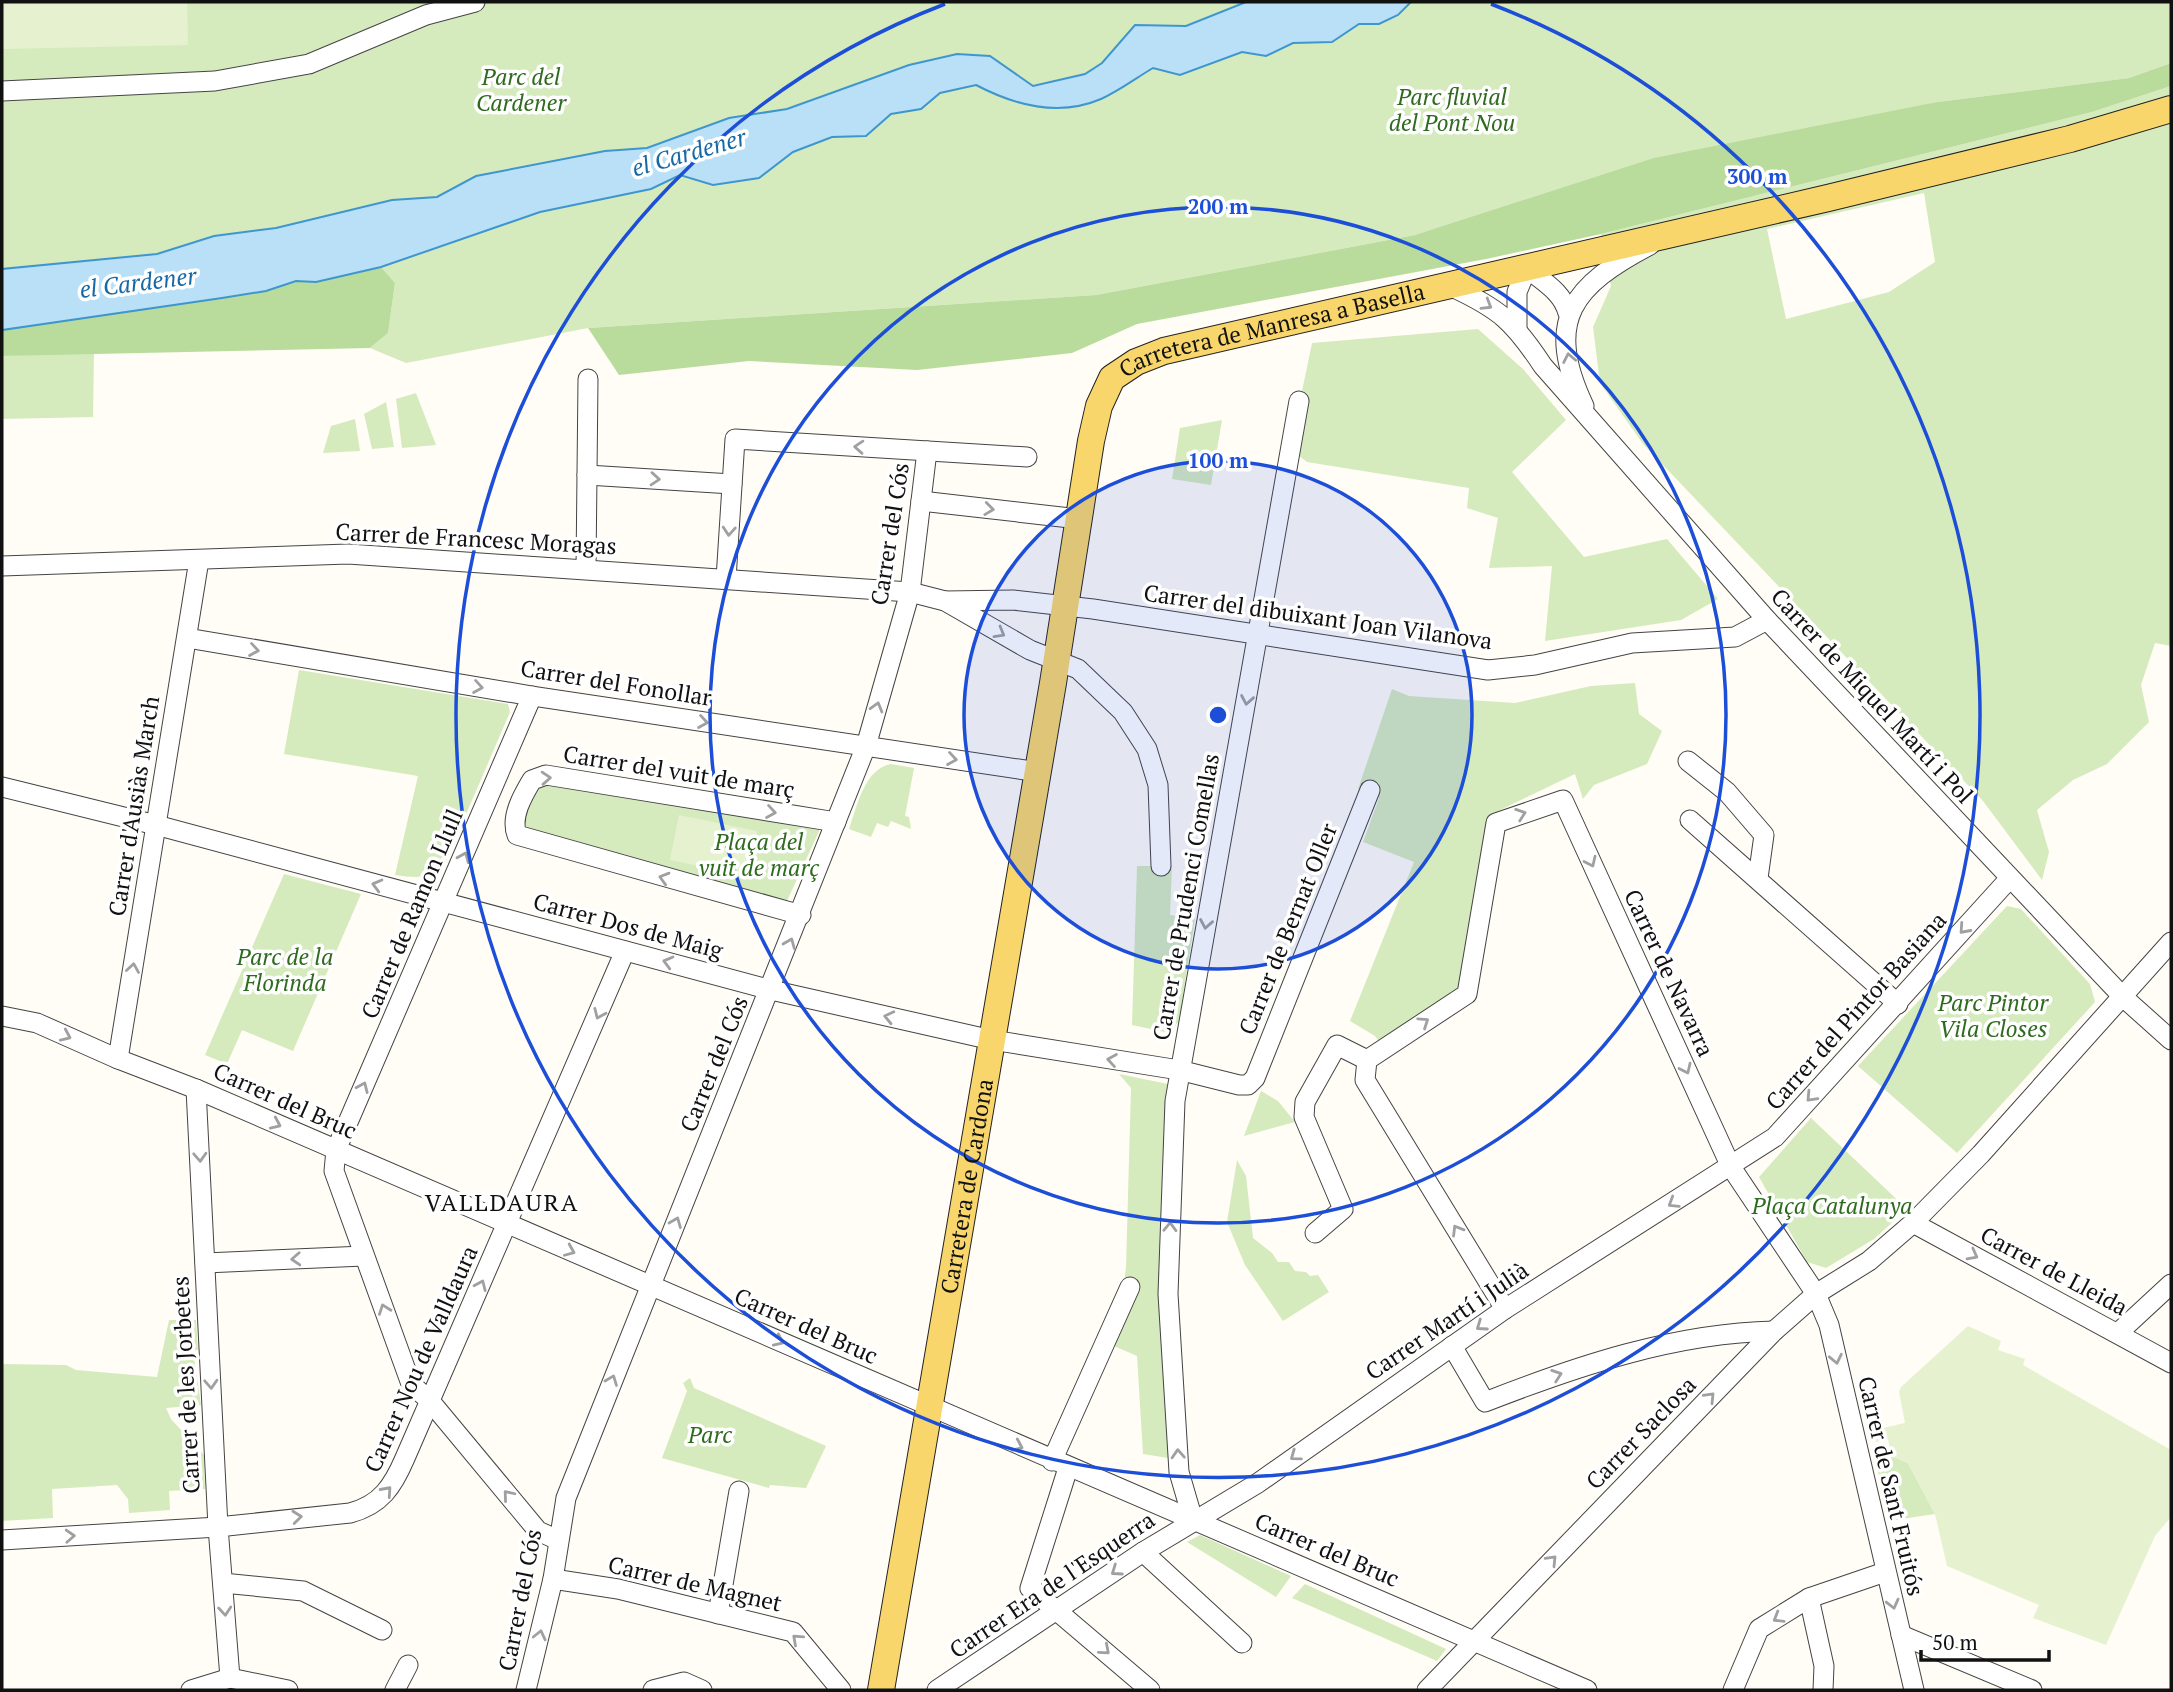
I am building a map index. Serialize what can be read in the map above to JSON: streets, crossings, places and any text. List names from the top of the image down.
{
  "streets": {
    "main road": ["Carretera de Manresa a Basella", "Carretera de Cardona"],
    "street": [
      "Carrer del Cós",
      "Carrer de Francesc Moragas",
      "Carrer del dibuixant Joan Vilanova",
      "Carrer del Fonollar",
      "Carrer de Miquel Martí i Pol",
      "Carrer del vuit de març",
      "Carrer d'Ausiàs March",
      "Carrer de Prudenci Comellas",
      "Carrer de Ramon Llull",
      "Carrer Dos de Maig",
      "Carrer de Bernat Oller",
      "Carrer de Navarra",
      "Carrer del Pintor Basiana",
      "Carrer del Bruc",
      "Carrer de Lleida",
      "Carrer Martí i Julià",
      "Carrer Nou de Valldaura",
      "Carrer de les Jorbetes",
      "Carrer Saclosa",
      "Carrer de Sant Fruitós",
      "Carrer de Magnet",
      "Carrer Era de l'Esquerra"
    ]
  },
  "crossings": [
    ["Carretera de Manresa a Basella", "Carrer de Francesc Moragas"],
    ["Carretera de Manresa a Basella", "Carrer del dibuixant Joan Vilanova"],
    ["Carretera de Manresa a Basella", "Carrer de Miquel Martí i Pol"],
    ["Carretera de Manresa a Basella", "Carretera de Cardona"],
    ["Carrer del Cós", "Carrer de Francesc Moragas"],
    ["Carrer del Cós", "Carrer del Fonollar"],
    ["Carrer del Cós", "Carrer del vuit de març"],
    ["Carrer del Cós", "Carrer Dos de Maig"],
    ["Carrer del Cós", "Carrer del Bruc"],
    ["Carrer del Cós", "Carrer de Magnet"],
    ["Carrer de Francesc Moragas", "Carrer del dibuixant Joan Vilanova"],
    ["Carrer de Francesc Moragas", "Carrer d'Ausiàs March"],
    ["Carrer de Francesc Moragas", "Carretera de Cardona"],
    ["Carrer del dibuixant Joan Vilanova", "Carrer de Miquel Martí i Pol"],
    ["Carrer del dibuixant Joan Vilanova", "Carrer de Prudenci Comellas"],
    ["Carrer del Fonollar", "Carrer d'Ausiàs March"],
    ["Carrer del Fonollar", "Carrer de Ramon Llull"],
    ["Carrer del Fonollar", "Carretera de Cardona"],
    ["Carrer de Miquel Martí i Pol", "Carrer del Pintor Basiana"],
    ["Carrer de Miquel Martí i Pol", "Carrer Saclosa"],
    ["Carrer d'Ausiàs March", "Carrer Dos de Maig"],
    ["Carrer d'Ausiàs March", "Carrer del Bruc"],
    ["Carrer de Prudenci Comellas", "Carrer Dos de Maig"],
    ["Carrer de Prudenci Comellas", "Carrer del Bruc"],
    ["Carrer de Prudenci Comellas", "Carrer Martí i Julià"],
    ["Carrer de Prudenci Comellas", "Carrer Era de l'Esquerra"],
    ["Carrer de Ramon Llull", "Carrer Dos de Maig"],
    ["Carrer de Ramon Llull", "Carrer del Bruc"],
    ["Carrer Dos de Maig", "Carrer de Bernat Oller"],
    ["Carrer Dos de Maig", "Carretera de Cardona"],
    ["Carrer Dos de Maig", "Carrer Nou de Valldaura"],
    ["Carrer de Navarra", "Carrer del Pintor Basiana"],
    ["Carrer de Navarra", "Carrer Martí i Julià"],
    ["Carrer del Pintor Basiana", "Carrer Martí i Julià"],
    ["Carrer del Bruc", "Carretera de Cardona"],
    ["Carrer del Bruc", "Carrer Martí i Julià"],
    ["Carrer del Bruc", "Carrer Nou de Valldaura"],
    ["Carrer del Bruc", "Carrer de les Jorbetes"],
    ["Carrer del Bruc", "Carrer Saclosa"],
    ["Carrer del Bruc", "Carrer Era de l'Esquerra"],
    ["Carrer de Lleida", "Carrer Saclosa"],
    ["Carrer Martí i Julià", "Carrer Era de l'Esquerra"],
    ["Carrer Nou de Valldaura", "Carrer de les Jorbetes"],
    ["Carrer Saclosa", "Carrer de Sant Fruitós"]
  ],
  "one_way": [
    "Carrer del Cós",
    "Carrer del Fonollar",
    "Carrer d'Ausiàs March",
    "Carrer de Ramon Llull",
    "Carrer Dos de Maig",
    "Carrer del Pintor Basiana",
    "Carrer del Bruc",
    "Carrer de Lleida",
    "Carrer Martí i Julià",
    "Carrer de les Jorbetes",
    "Carrer Saclosa",
    "Carrer de Sant Fruitós",
    "Carrer de Magnet"
  ],
  "districts": ["VALLDAURA"],
  "water": ["el Cardener"],
  "parks": [
    "Parc del Cardener",
    "Parc fluvial del Pont Nou",
    "Plaça del vuit de març",
    "Parc de la Florinda",
    "Parc Pintor Vila Closes",
    "Plaça Catalunya",
    "Parc"
  ],
  "scale_bar": "50 m",
  "rings": ["300 m", "200 m", "100 m"]
}
